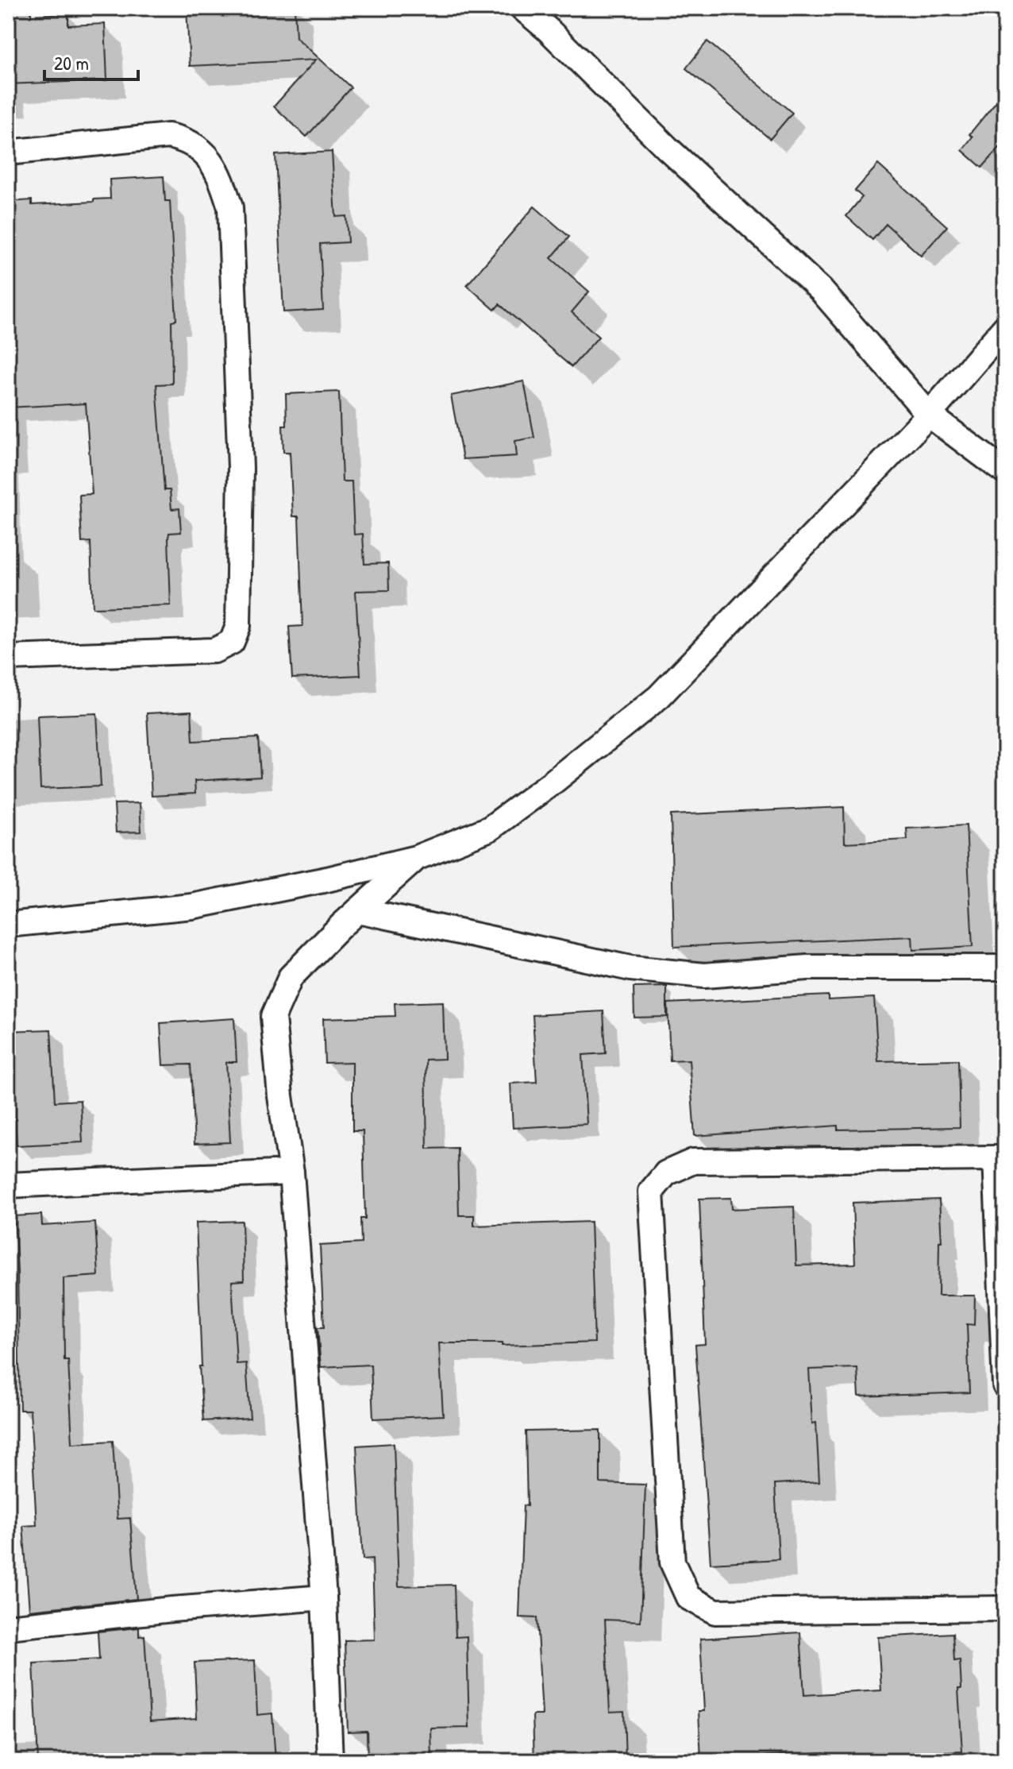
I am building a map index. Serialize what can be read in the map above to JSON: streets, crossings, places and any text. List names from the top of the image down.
{
  "scale_bar": "20 m"
}
